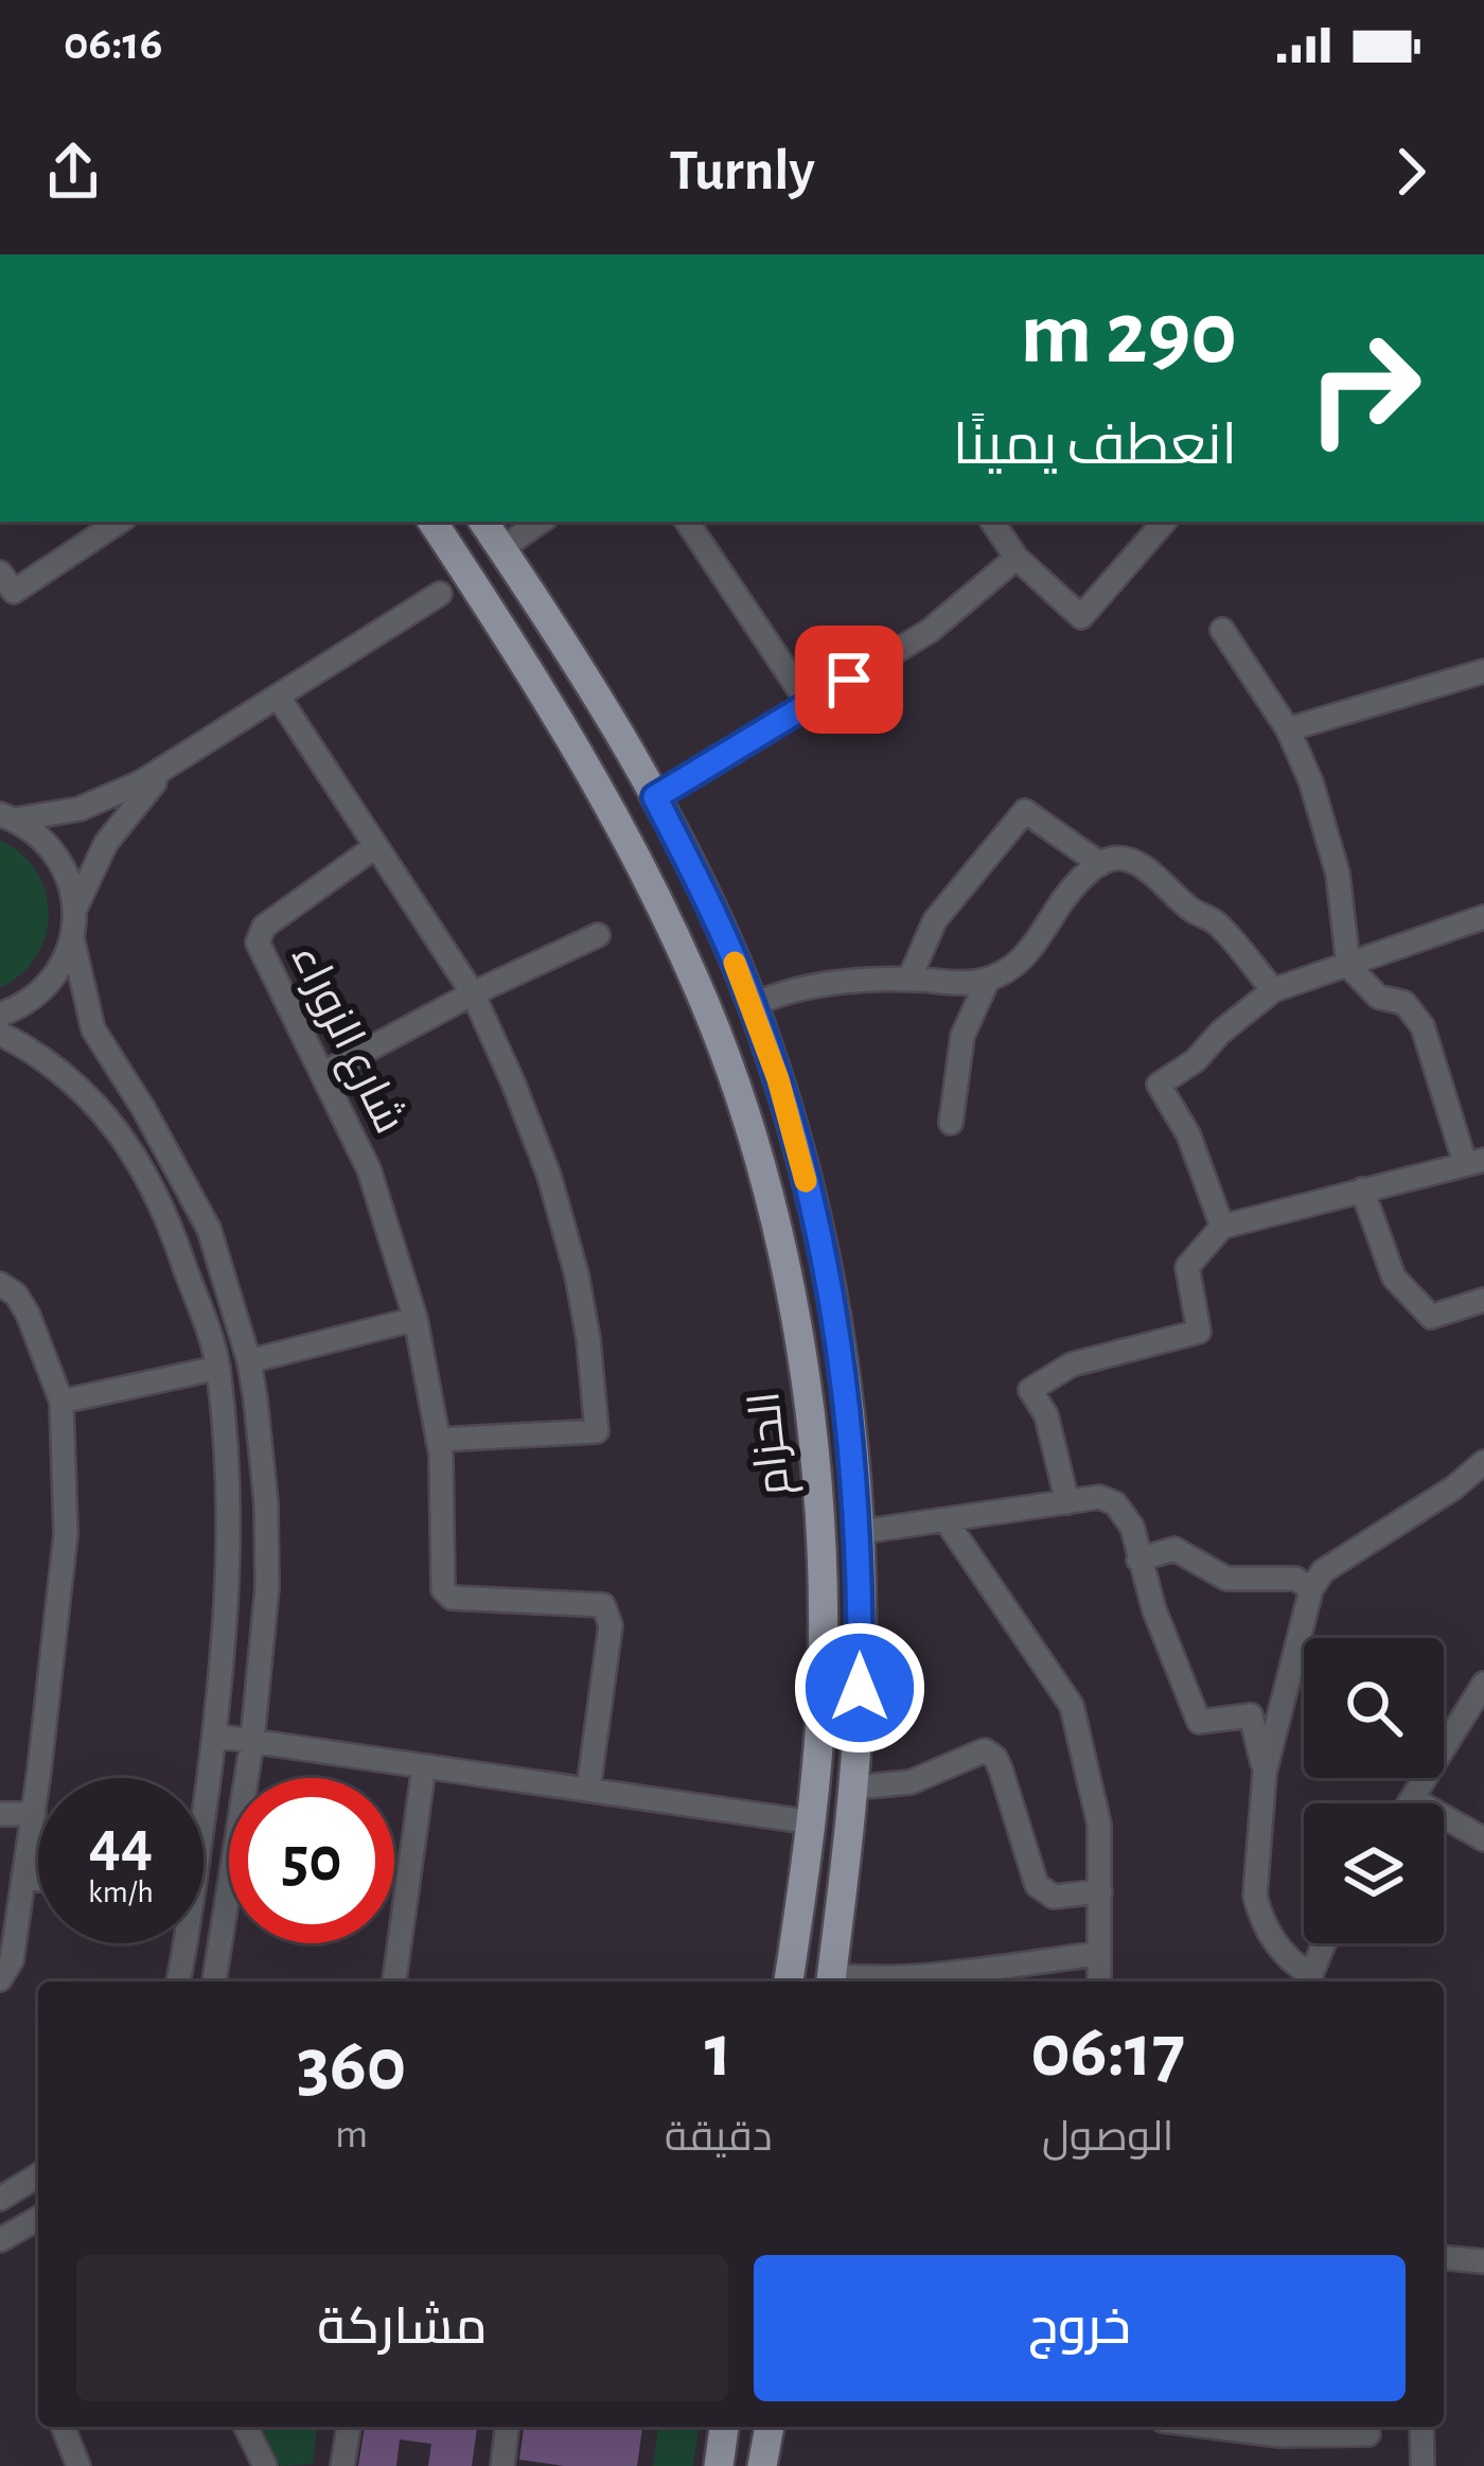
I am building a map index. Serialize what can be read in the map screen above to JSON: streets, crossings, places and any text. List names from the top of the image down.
{
  "streets": {
    "main road": ["الحزام"],
    "street": ["شارع الزوراء"]
  },
  "page": {
    "status": "06:16",
    "header": "Turnly",
    "turn": ["290 m", "انعطف يمينًا"],
    "speed": "44 km/h",
    "limit": "50",
    "eta": [
      "06:17",
      "الوصول",
      "1",
      "دقيقة",
      "360",
      "m"
    ],
    "buttons": ["خروج", "مشاركة"]
  }
}
